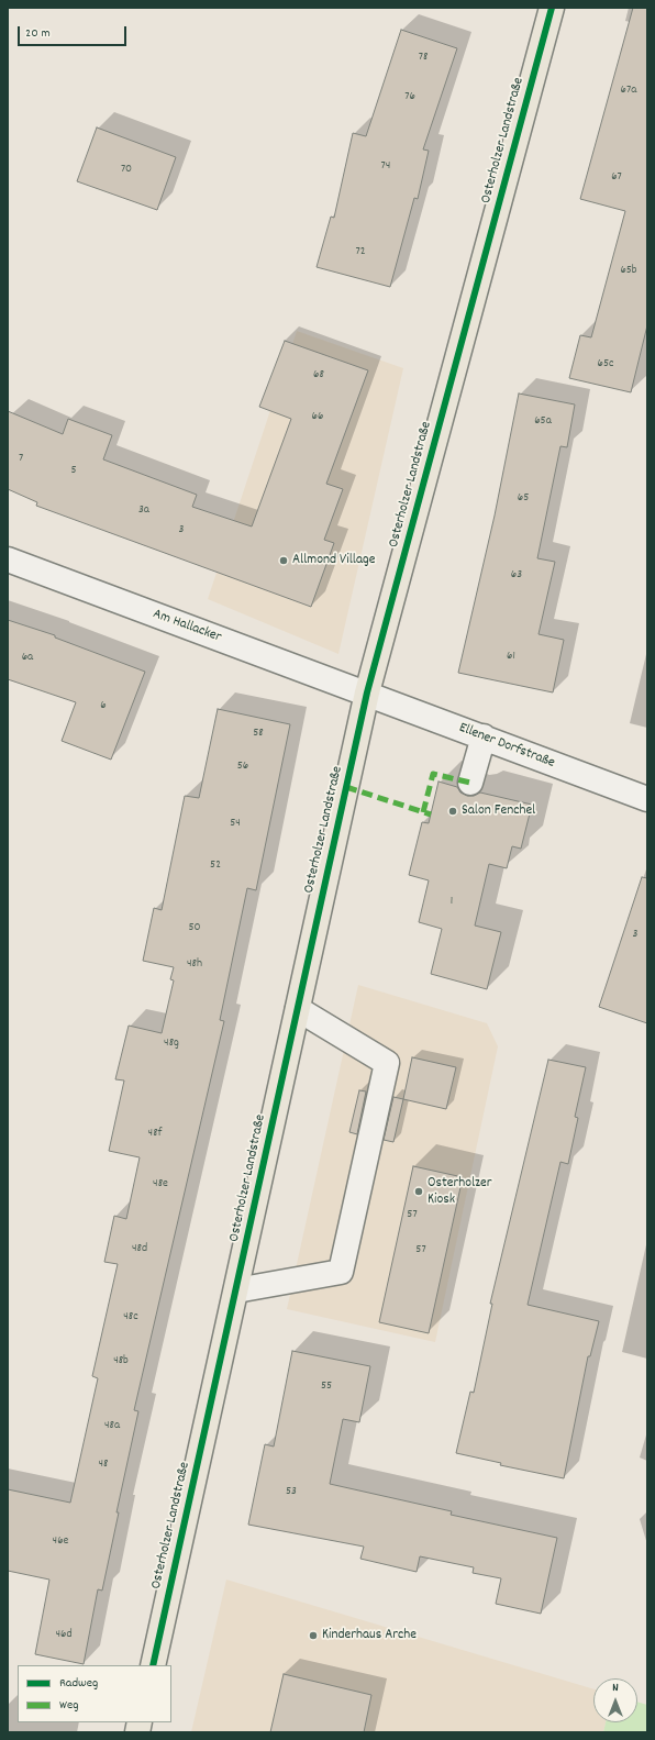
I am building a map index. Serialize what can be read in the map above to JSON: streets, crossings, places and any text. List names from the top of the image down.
{
  "streets": {
    "main road": ["Osterholzer Landstraße"],
    "street": ["Am Hallacker", "Ellener Dorfstraße"]
  },
  "crossings": [
    ["Osterholzer Landstraße", "Am Hallacker"],
    ["Osterholzer Landstraße", "Ellener Dorfstraße"],
    ["Am Hallacker", "Ellener Dorfstraße"]
  ],
  "places": [
    "Allmond Village",
    "Salon Fenchel",
    "Osterholzer Kiosk",
    "Kinderhaus Arche"
  ],
  "house_numbers": [
    "78",
    "67a",
    "76",
    "74",
    "70",
    "67",
    "72",
    "65b",
    "65c",
    "68",
    "66",
    "65a",
    "7",
    "5",
    "65",
    "3a",
    "3",
    "63",
    "61",
    "6a",
    "6",
    "58",
    "56",
    "54",
    "52",
    "1",
    "50",
    "3",
    "48h",
    "48g",
    "48f",
    "48e",
    "57",
    "48d",
    "57",
    "48c",
    "48b",
    "55",
    "48a",
    "48",
    "53",
    "46e",
    "46d"
  ],
  "legend": ["Radweg", "Weg"],
  "scale_bar": "20 m",
  "north": "top"
}
